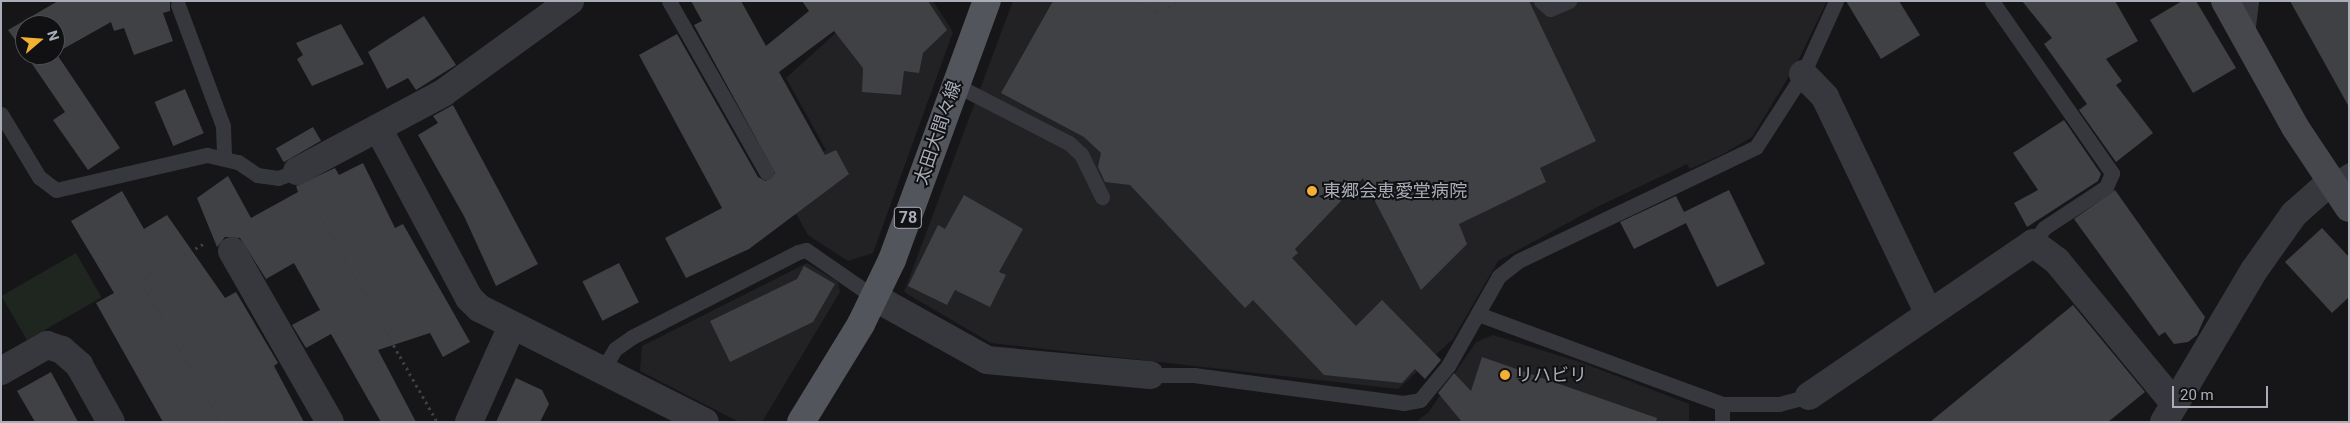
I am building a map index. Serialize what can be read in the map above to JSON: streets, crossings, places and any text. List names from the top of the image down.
{
  "streets": {
    "main road": ["太田大間々線", "78"]
  },
  "places": ["東郷会恵愛堂病院", "リハビリ"],
  "scale_bar": "20 m",
  "north": "right"
}
